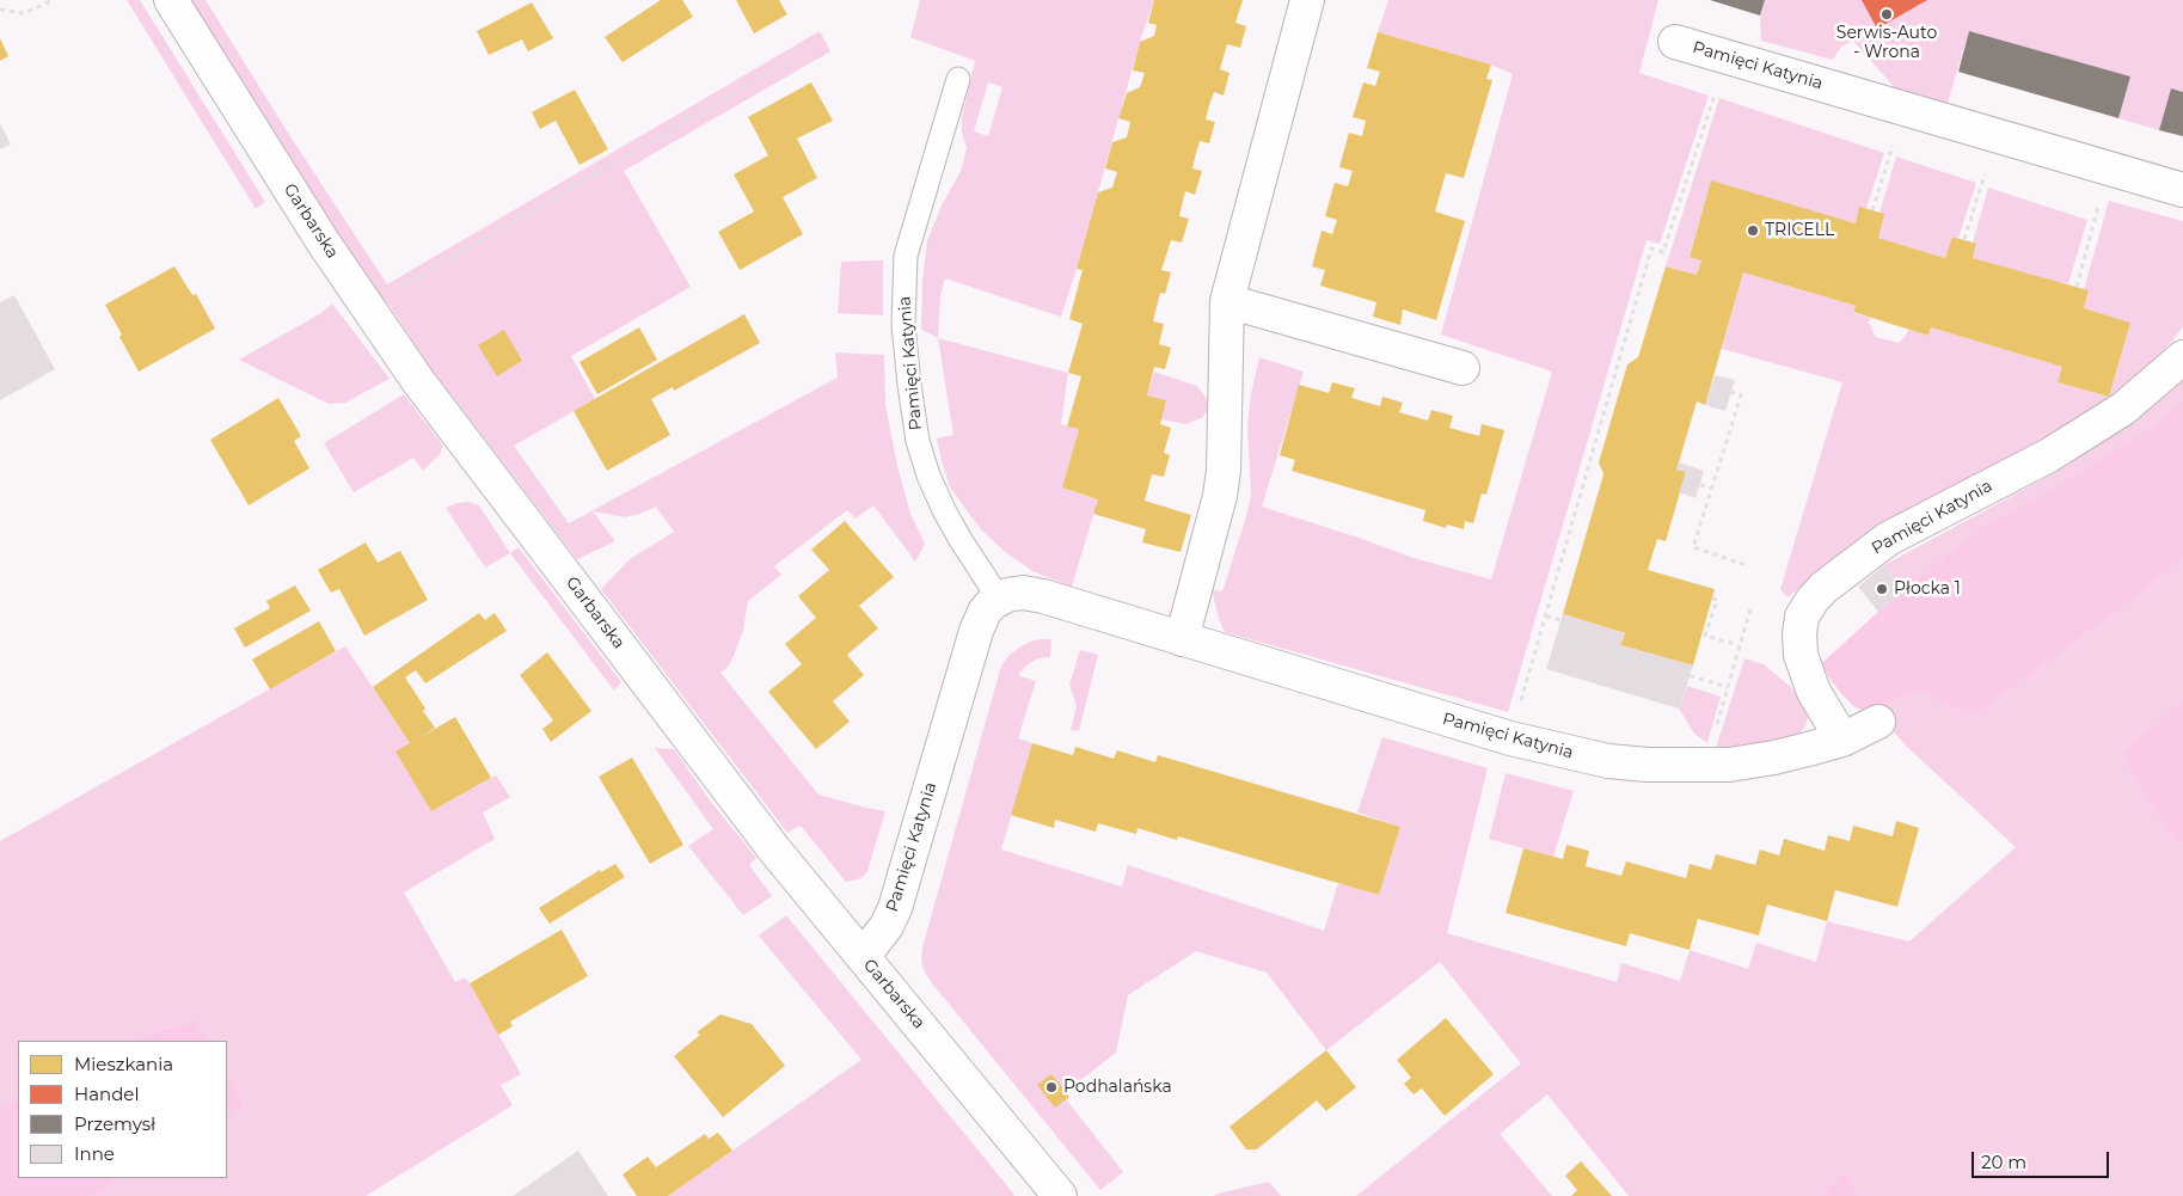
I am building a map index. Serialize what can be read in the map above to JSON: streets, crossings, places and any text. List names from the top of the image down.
{
  "streets": {
    "street": ["Pamięci Katynia", "Garbarska"]
  },
  "crossings": [
    ["Pamięci Katynia", "Garbarska"]
  ],
  "places": [
    "Serwis-Auto - Wrona",
    "TRICELL",
    "Płocka 1",
    "Podhalańska"
  ],
  "legend": [
    "Mieszkania",
    "Handel",
    "Przemysł",
    "Inne"
  ],
  "scale_bar": "20 m"
}
